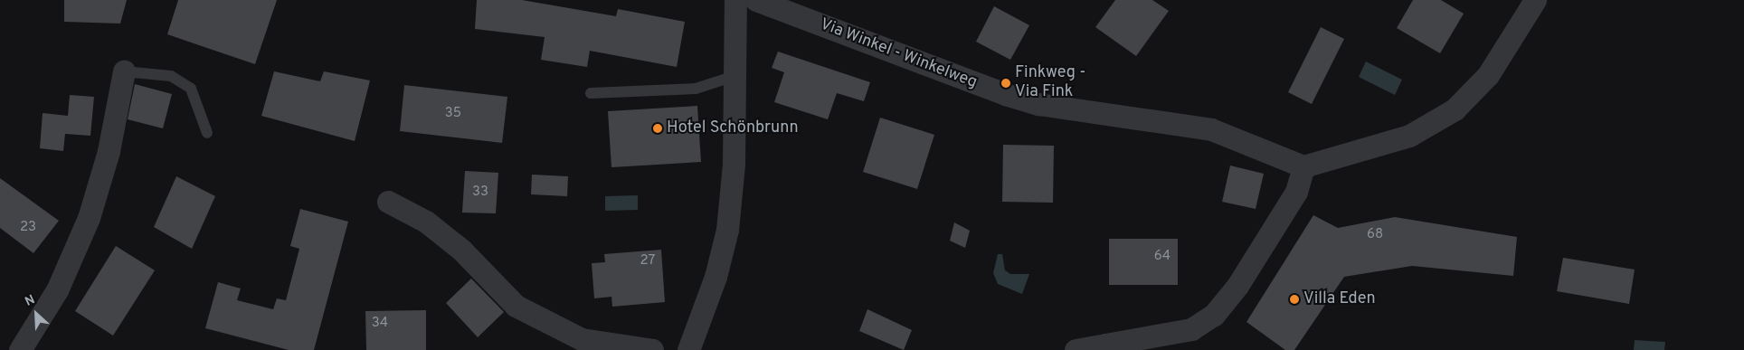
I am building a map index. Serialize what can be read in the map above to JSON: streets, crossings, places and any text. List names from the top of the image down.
{
  "streets": {
    "street": ["Via Winkel - Winkelweg"]
  },
  "places": ["Finkweg - Via Fink", "Hotel Schönbrunn", "Villa Eden"],
  "house_numbers": [
    "35",
    "33",
    "23",
    "68",
    "64",
    "27",
    "34"
  ],
  "north": "top left"
}
